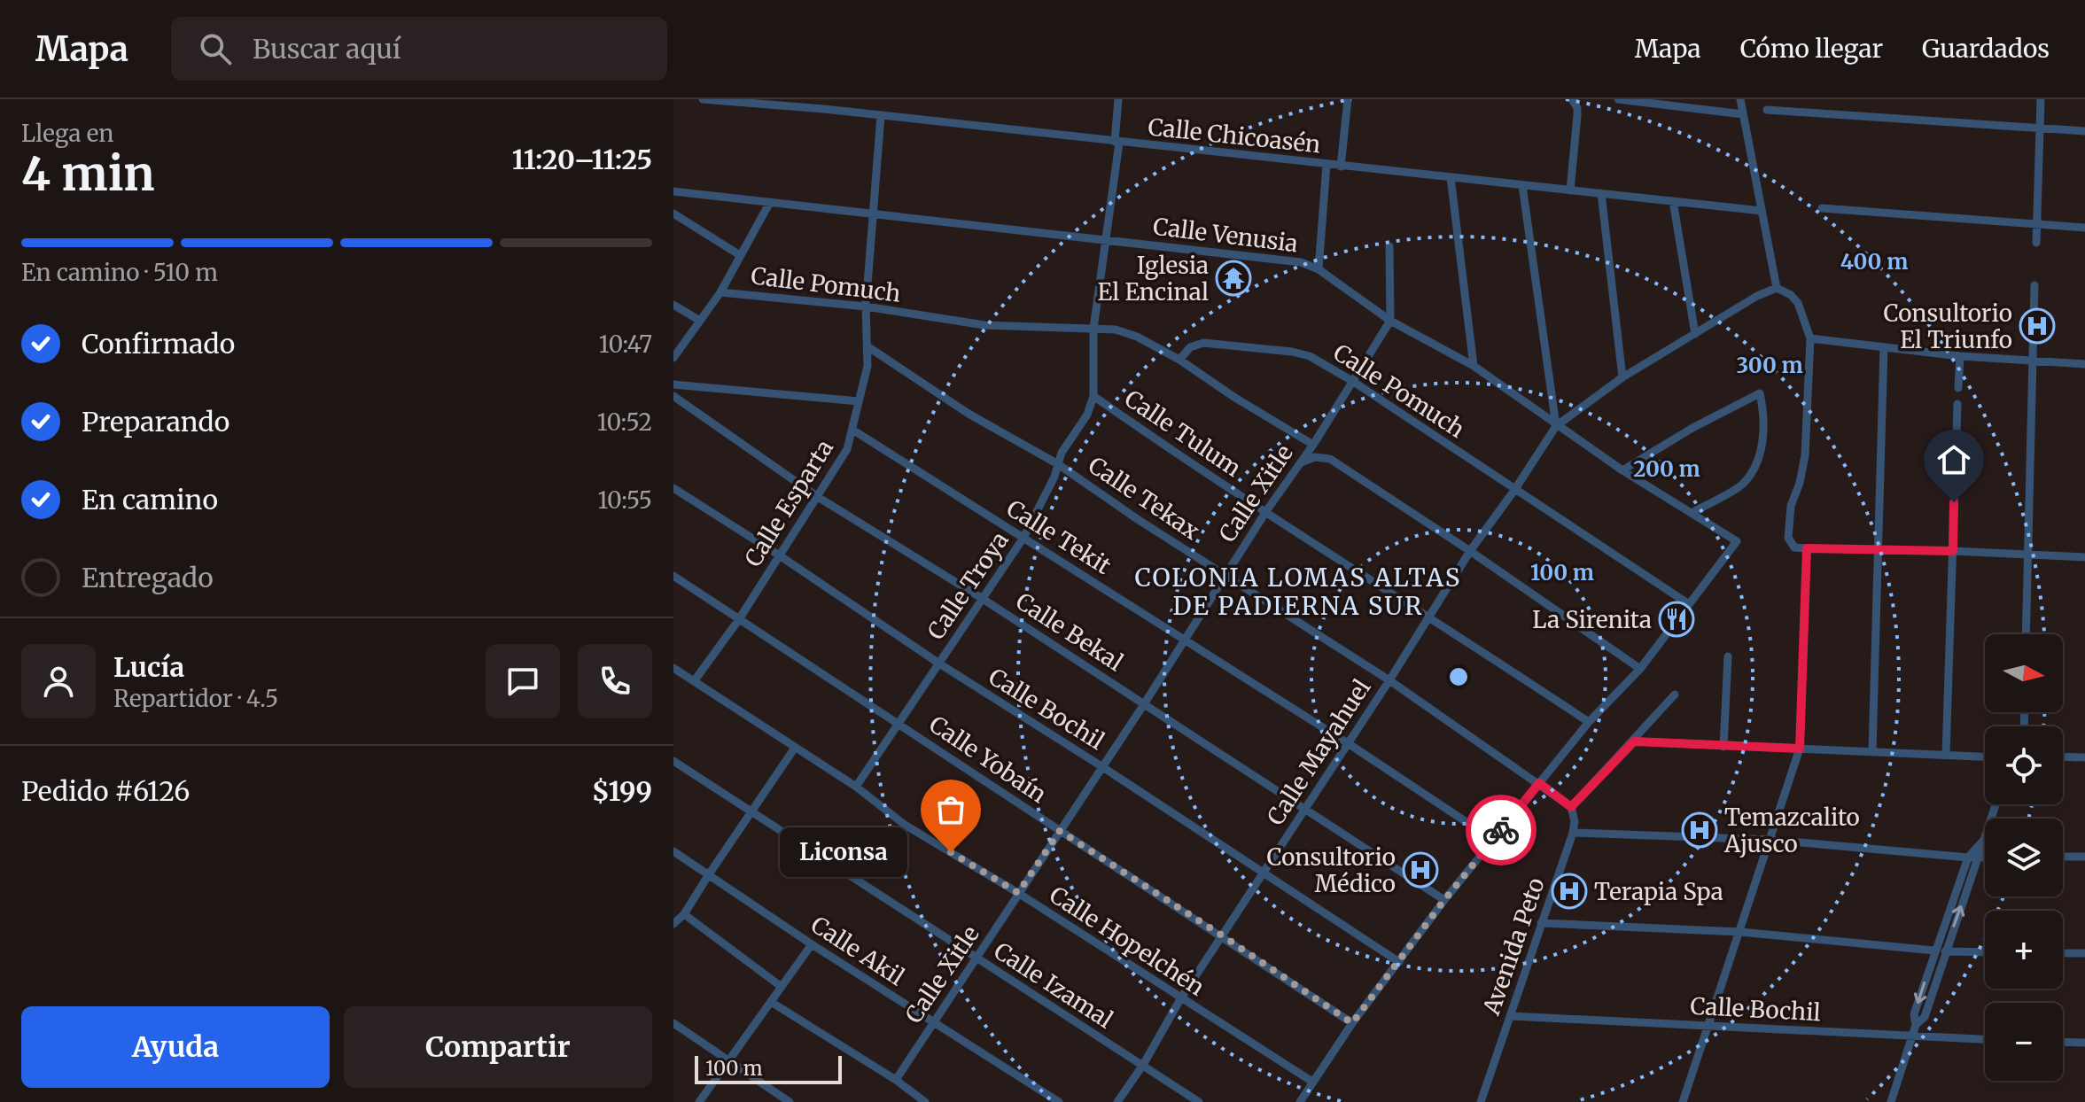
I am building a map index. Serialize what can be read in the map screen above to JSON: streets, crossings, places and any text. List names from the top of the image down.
{
  "streets": {
    "street": [
      "Calle Chicoasén",
      "Calle Venusia",
      "Calle Pomuch",
      "Calle Tulum",
      "Calle Xitle",
      "Calle Tekax",
      "Calle Esparta",
      "Calle Tekit",
      "Calle Troya",
      "Calle Bekal",
      "Calle Bochil",
      "Calle Mayahuel",
      "Calle Yobaín",
      "Calle Hopelchén",
      "Avenida Peto",
      "Calle Akil",
      "Calle Izamal"
    ]
  },
  "crossings": [
    ["Calle Chicoasén", "Calle Esparta"],
    ["Calle Chicoasén", "Calle Troya"],
    ["Calle Venusia", "Calle Pomuch"],
    ["Calle Venusia", "Calle Xitle"],
    ["Calle Venusia", "Calle Esparta"],
    ["Calle Venusia", "Calle Troya"],
    ["Calle Venusia", "Calle Mayahuel"],
    ["Calle Pomuch", "Calle Xitle"],
    ["Calle Pomuch", "Calle Esparta"],
    ["Calle Pomuch", "Calle Troya"],
    ["Calle Pomuch", "Calle Mayahuel"],
    ["Calle Tulum", "Calle Xitle"],
    ["Calle Tulum", "Calle Troya"],
    ["Calle Tulum", "Calle Mayahuel"],
    ["Calle Xitle", "Calle Tekax"],
    ["Calle Xitle", "Calle Tekit"],
    ["Calle Xitle", "Calle Bekal"],
    ["Calle Xitle", "Calle Bochil"],
    ["Calle Xitle", "Calle Yobaín"],
    ["Calle Xitle", "Calle Hopelchén"],
    ["Calle Xitle", "Calle Akil"],
    ["Calle Xitle", "Calle Izamal"],
    ["Calle Tekax", "Calle Esparta"],
    ["Calle Tekax", "Calle Troya"],
    ["Calle Tekax", "Calle Mayahuel"],
    ["Calle Tekax", "Avenida Peto"],
    ["Calle Esparta", "Calle Tekit"],
    ["Calle Esparta", "Calle Bekal"],
    ["Calle Esparta", "Calle Bochil"],
    ["Calle Esparta", "Calle Yobaín"],
    ["Calle Esparta", "Calle Hopelchén"],
    ["Calle Tekit", "Calle Troya"],
    ["Calle Tekit", "Calle Mayahuel"],
    ["Calle Troya", "Calle Bekal"],
    ["Calle Troya", "Calle Bochil"],
    ["Calle Troya", "Calle Yobaín"],
    ["Calle Troya", "Calle Hopelchén"],
    ["Calle Bekal", "Calle Mayahuel"],
    ["Calle Bochil", "Calle Mayahuel"],
    ["Calle Bochil", "Avenida Peto"],
    ["Calle Mayahuel", "Calle Yobaín"],
    ["Calle Mayahuel", "Calle Hopelchén"],
    ["Calle Mayahuel", "Calle Izamal"]
  ],
  "districts": ["COLONIA LOMAS ALTAS DE PADIERNA SUR"],
  "places": {
    "temple": ["Iglesia El Encinal"],
    "hospital": [
      "Consultorio El Triunfo",
      "Temazcalito Ajusco",
      "Consultorio Médico",
      "Terapia Spa"
    ],
    "restaurant": ["La Sirenita"],
    "other": ["Liconsa"]
  },
  "scale_bar": "100 m",
  "north": "right",
  "page": {
    "header": "Mapa",
    "search": "Buscar aquí",
    "nav": ["Mapa", "Cómo llegar", "Guardados"],
    "heading": ["4 min", "Llega en", "11:20–11:25"],
    "panel": [
      "Lucía",
      "Repartidor · 4.5",
      "Pedido #6126",
      "$199"
    ],
    "bar": "En camino · 510 m",
    "list": [
      ["Confirmado", "10:47"],
      ["Preparando", "10:52"],
      ["En camino", "10:55"],
      "Entregado"
    ],
    "map_buttons": ["+", "−"],
    "bubble": "Liconsa",
    "buttons": ["Ayuda", "Compartir"],
    "scale": "100 m"
  },
  "rings": [
    "400 m",
    "300 m",
    "200 m",
    "100 m"
  ]
}
